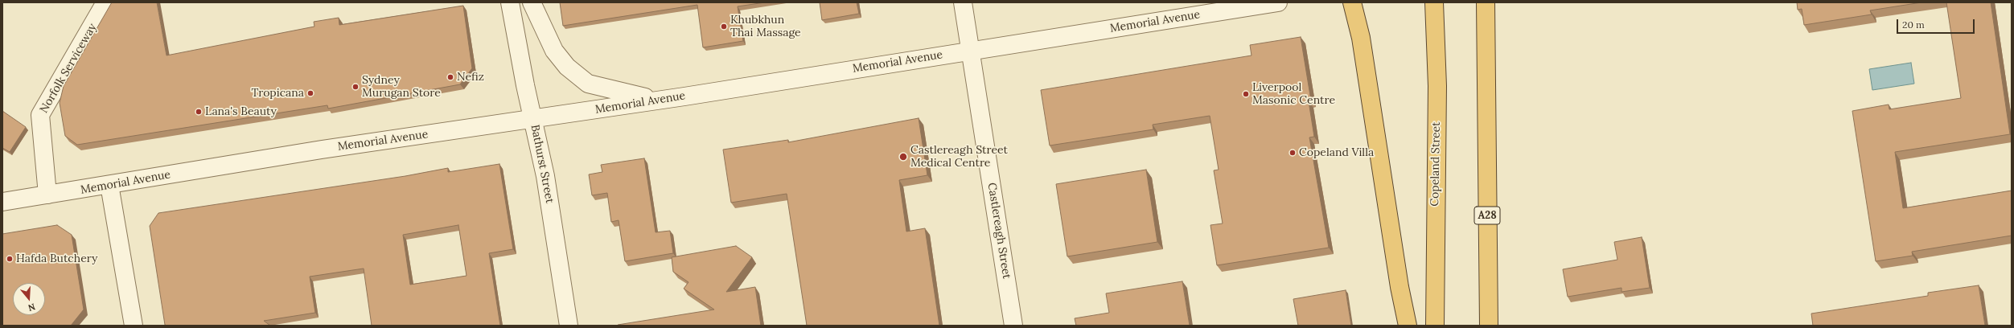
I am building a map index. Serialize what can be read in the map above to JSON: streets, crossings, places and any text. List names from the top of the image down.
{
  "streets": {
    "highway": ["Copeland Street", "A28"],
    "street": [
      "Memorial Avenue",
      "Norfolk Serviceway",
      "Bathurst Street",
      "Castlereagh Street"
    ]
  },
  "crossings": [
    ["Memorial Avenue", "Norfolk Serviceway"],
    ["Memorial Avenue", "Bathurst Street"],
    ["Memorial Avenue", "Castlereagh Street"]
  ],
  "places": [
    "Khubkhun Thai Massage",
    "Nefiz",
    "Sydney Murugan Store",
    "Tropicana",
    "Liverpool Masonic Centre",
    "Lana's Beauty",
    "Copeland Villa",
    "Castlereagh Street Medical Centre",
    "Hafda Butchery"
  ],
  "scale_bar": "20 m",
  "north": "bottom"
}
